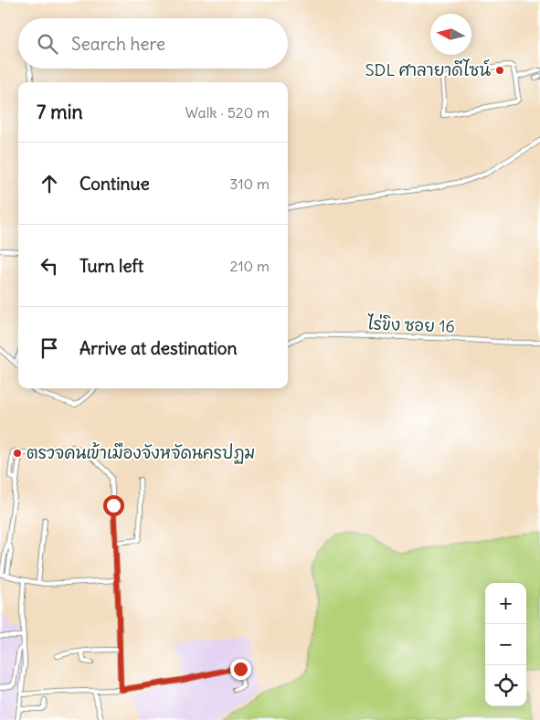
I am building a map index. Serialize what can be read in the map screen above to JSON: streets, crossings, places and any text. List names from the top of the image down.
{
  "streets": {
    "street": ["ไร่ขิง ซอย 16"]
  },
  "places": ["SDL ศาลายาดีไซน์", "ตรวจคนเข้าเมืองจังหจัดนครปฏม"],
  "north": "left",
  "page": {
    "search": "Search here",
    "heading": ["7 min", "Walk · 520 m"],
    "list": [
      ["Continue", "310 m"],
      ["Turn left", "210 m"],
      "Arrive at destination"
    ],
    "map_buttons": ["+", "−"]
  }
}
